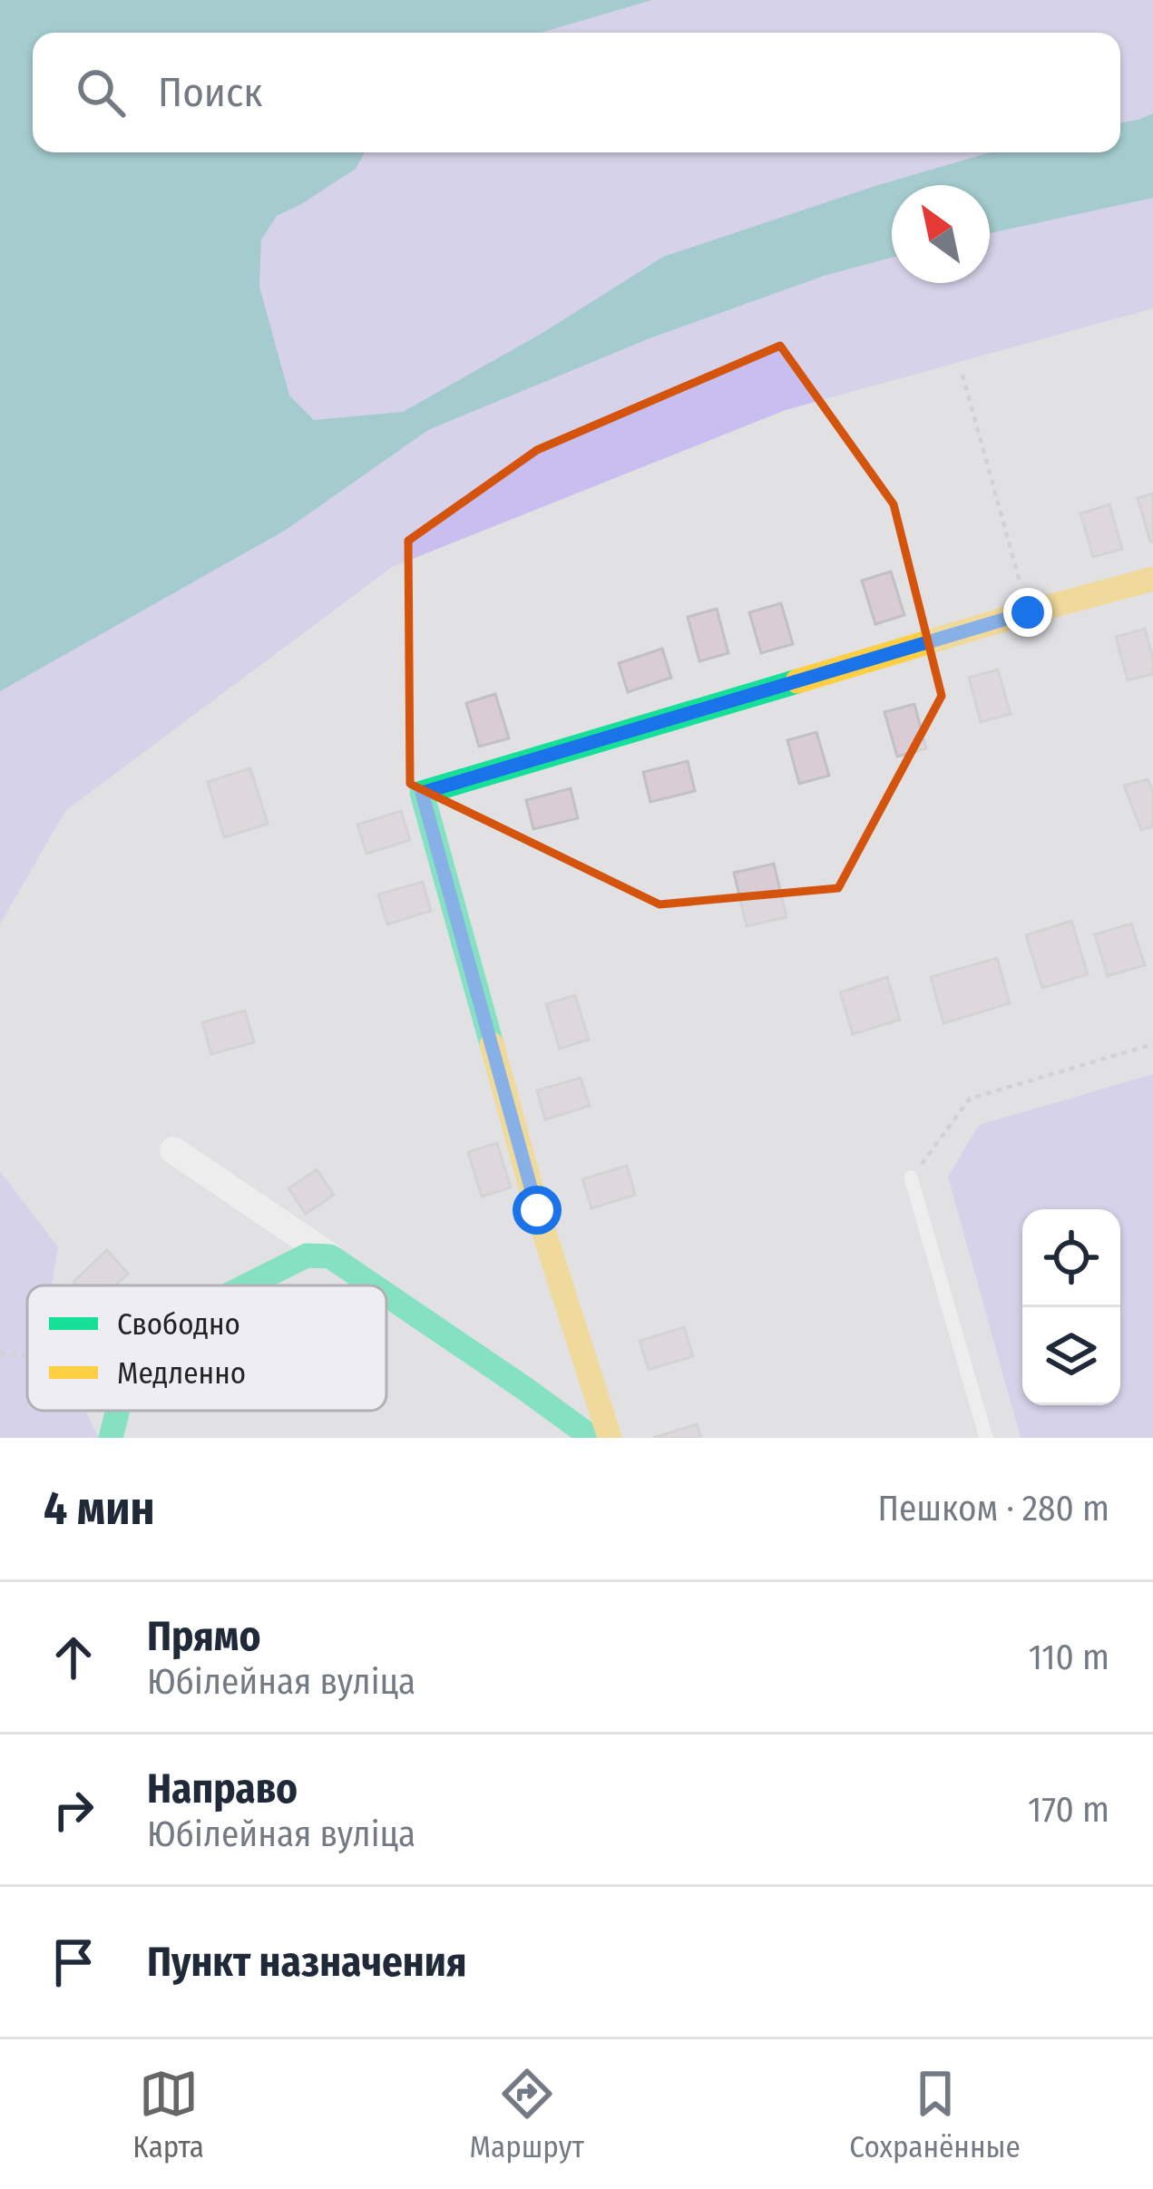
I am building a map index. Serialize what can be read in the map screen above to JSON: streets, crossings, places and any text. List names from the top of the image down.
{
  "legend": ["Свободно", "Медленно"],
  "north": "top left",
  "page": {
    "search": "Поиск",
    "heading": ["4 мин", "Пешком · 280 m"],
    "list": [
      ["Прямо", "Юбілейная вуліца", "110 m"],
      ["Направо", "Юбілейная вуліца", "170 m"],
      "Пункт назначения"
    ],
    "nav": ["Карта", "Маршрут", "Сохранённые"]
  }
}
